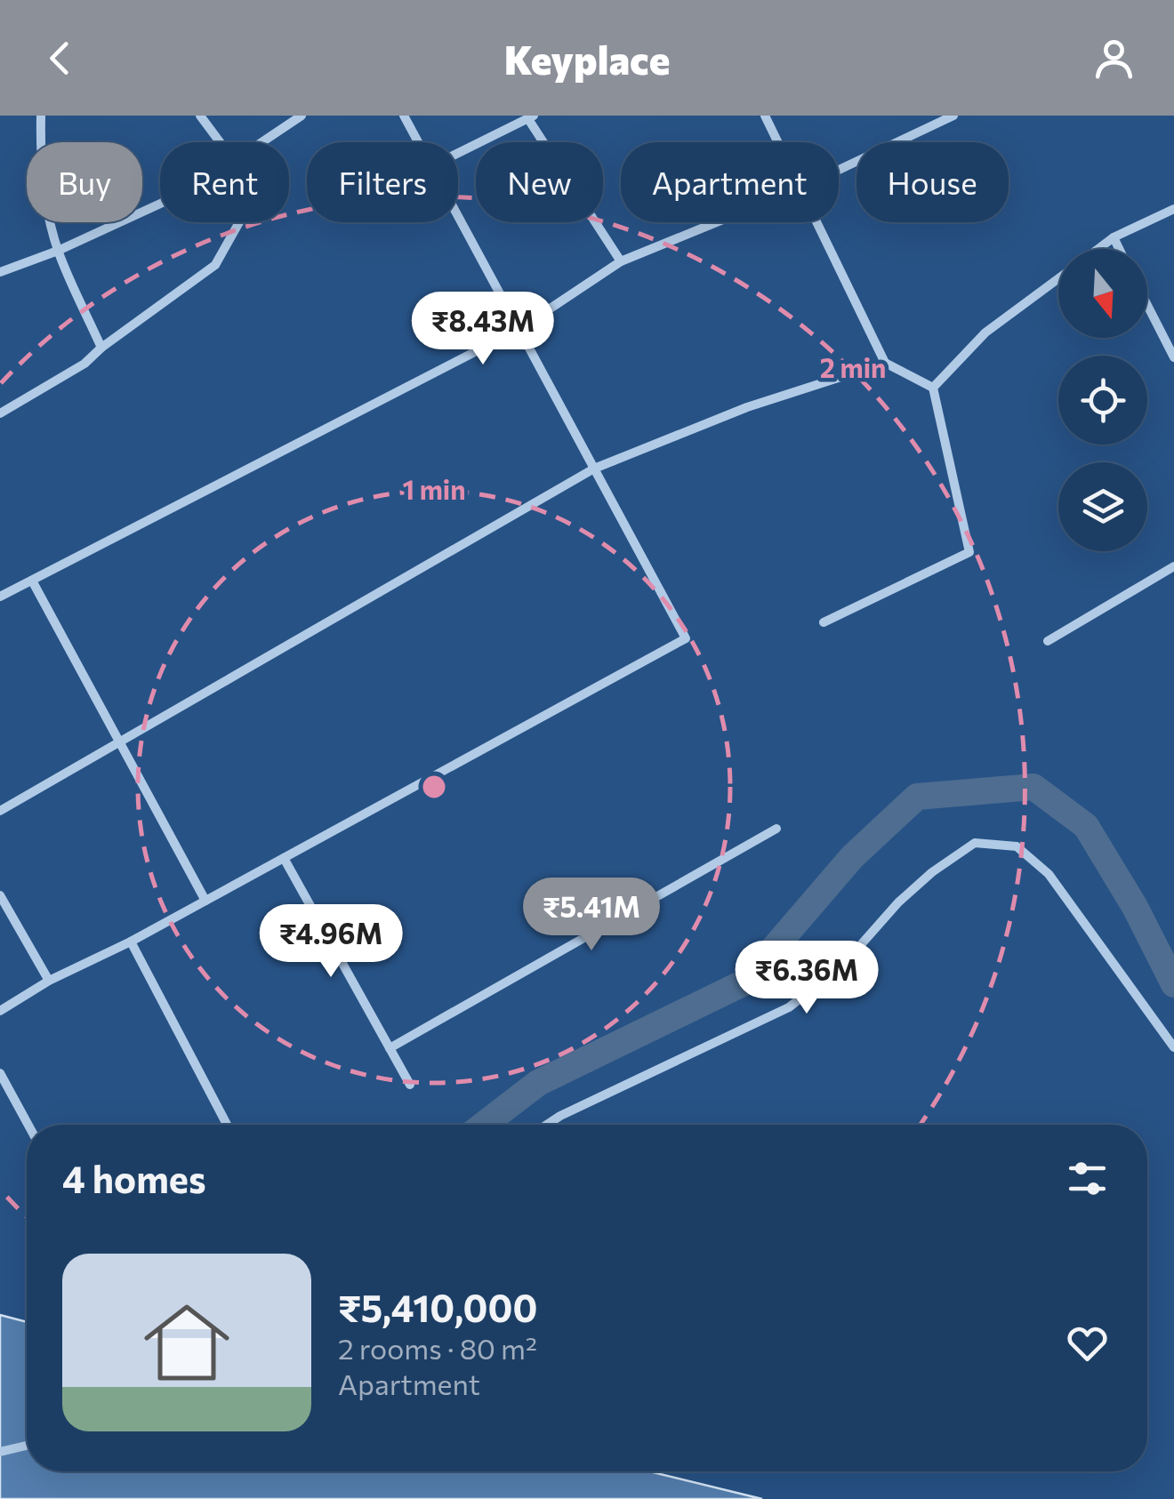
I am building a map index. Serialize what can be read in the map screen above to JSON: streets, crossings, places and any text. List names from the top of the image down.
{
  "north": "bottom",
  "page": {
    "header": "Keyplace",
    "chip": [
      "Buy",
      "Rent",
      "Filters",
      "New",
      "Apartment",
      "House"
    ],
    "price": [
      "₹8.43M",
      "₹5.41M",
      "₹4.96M",
      "₹6.36M"
    ],
    "heading": "4 homes",
    "list": [
      {
        "name": "₹5,410,000",
        "note": "2 rooms · 80 m² · Apartment"
      }
    ]
  },
  "rings": ["2 min", "1 min"]
}
